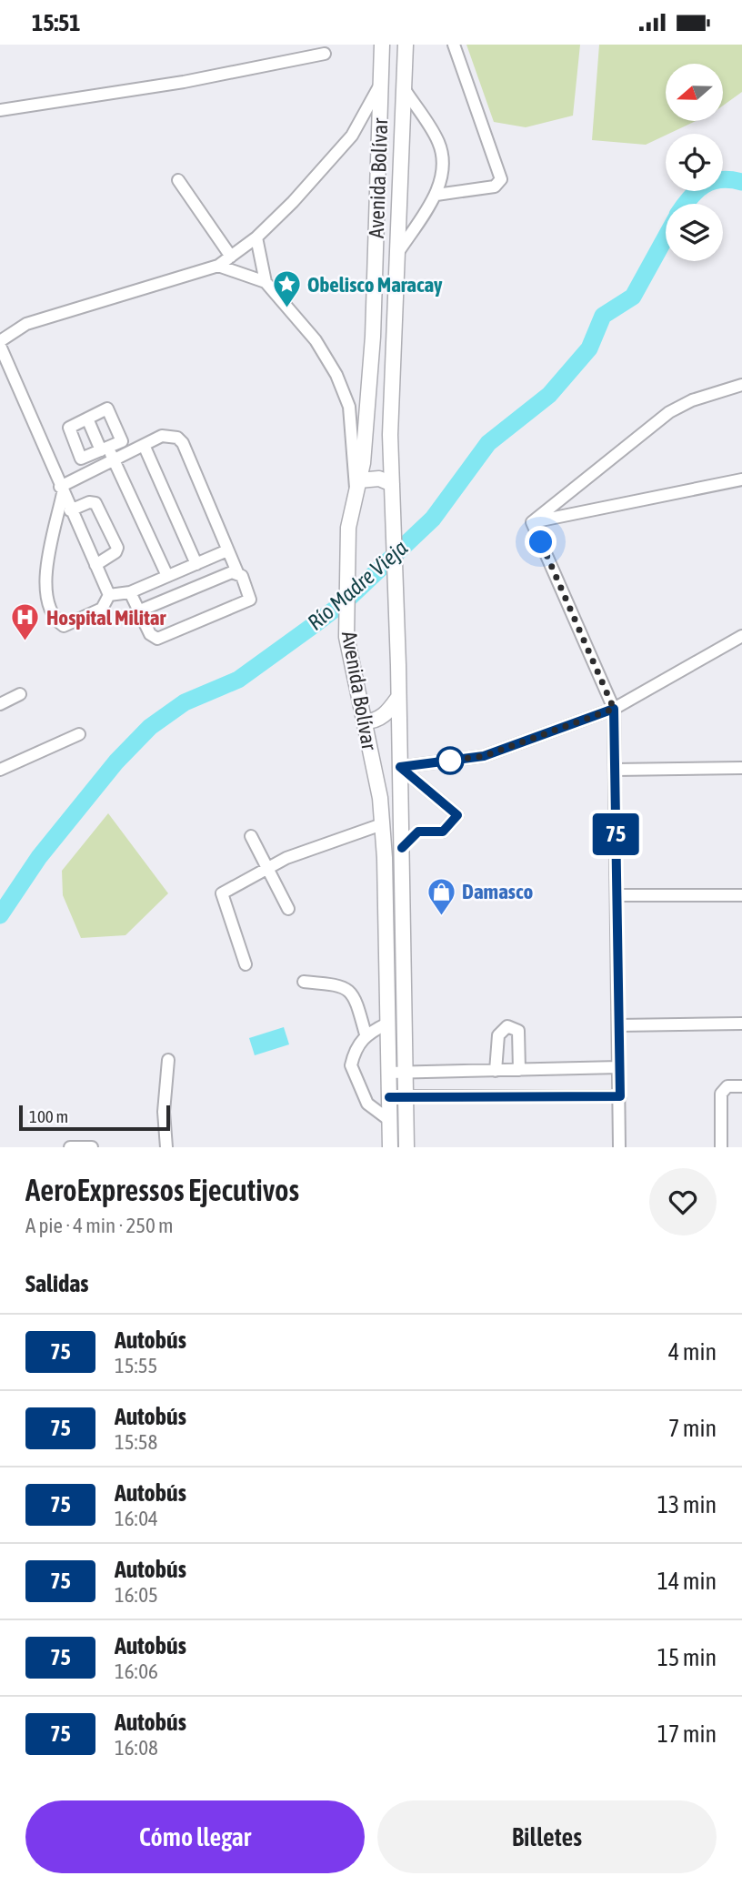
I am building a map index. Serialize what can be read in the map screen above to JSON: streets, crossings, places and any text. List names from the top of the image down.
{
  "streets": {
    "main road": ["Avenida Bolívar"]
  },
  "water": ["Río Madre Vieja"],
  "places": {
    "place": ["Obelisco Maracay"],
    "hospital": ["Hospital Militar"],
    "shop": ["Damasco"]
  },
  "lines": ["bus line 75"],
  "scale_bar": "100 m",
  "north": "left",
  "page": {
    "status": "15:51",
    "on_map": "75",
    "scale": "100 m",
    "heading": [
      ["AeroExpressos Ejecutivos", "A pie · 4 min · 250 m"],
      "Salidas"
    ],
    "list": [
      {
        "mark": "75",
        "name": "Autobús",
        "note": "15:55",
        "value": "4 min"
      },
      {
        "mark": "75",
        "name": "Autobús",
        "note": "15:58",
        "value": "7 min"
      },
      {
        "mark": "75",
        "name": "Autobús",
        "note": "16:04",
        "value": "13 min"
      },
      {
        "mark": "75",
        "name": "Autobús",
        "note": "16:05",
        "value": "14 min"
      },
      {
        "mark": "75",
        "name": "Autobús",
        "note": "16:06",
        "value": "15 min"
      },
      {
        "mark": "75",
        "name": "Autobús",
        "note": "16:08",
        "value": "17 min"
      }
    ],
    "buttons": ["Cómo llegar", "Billetes"]
  }
}
